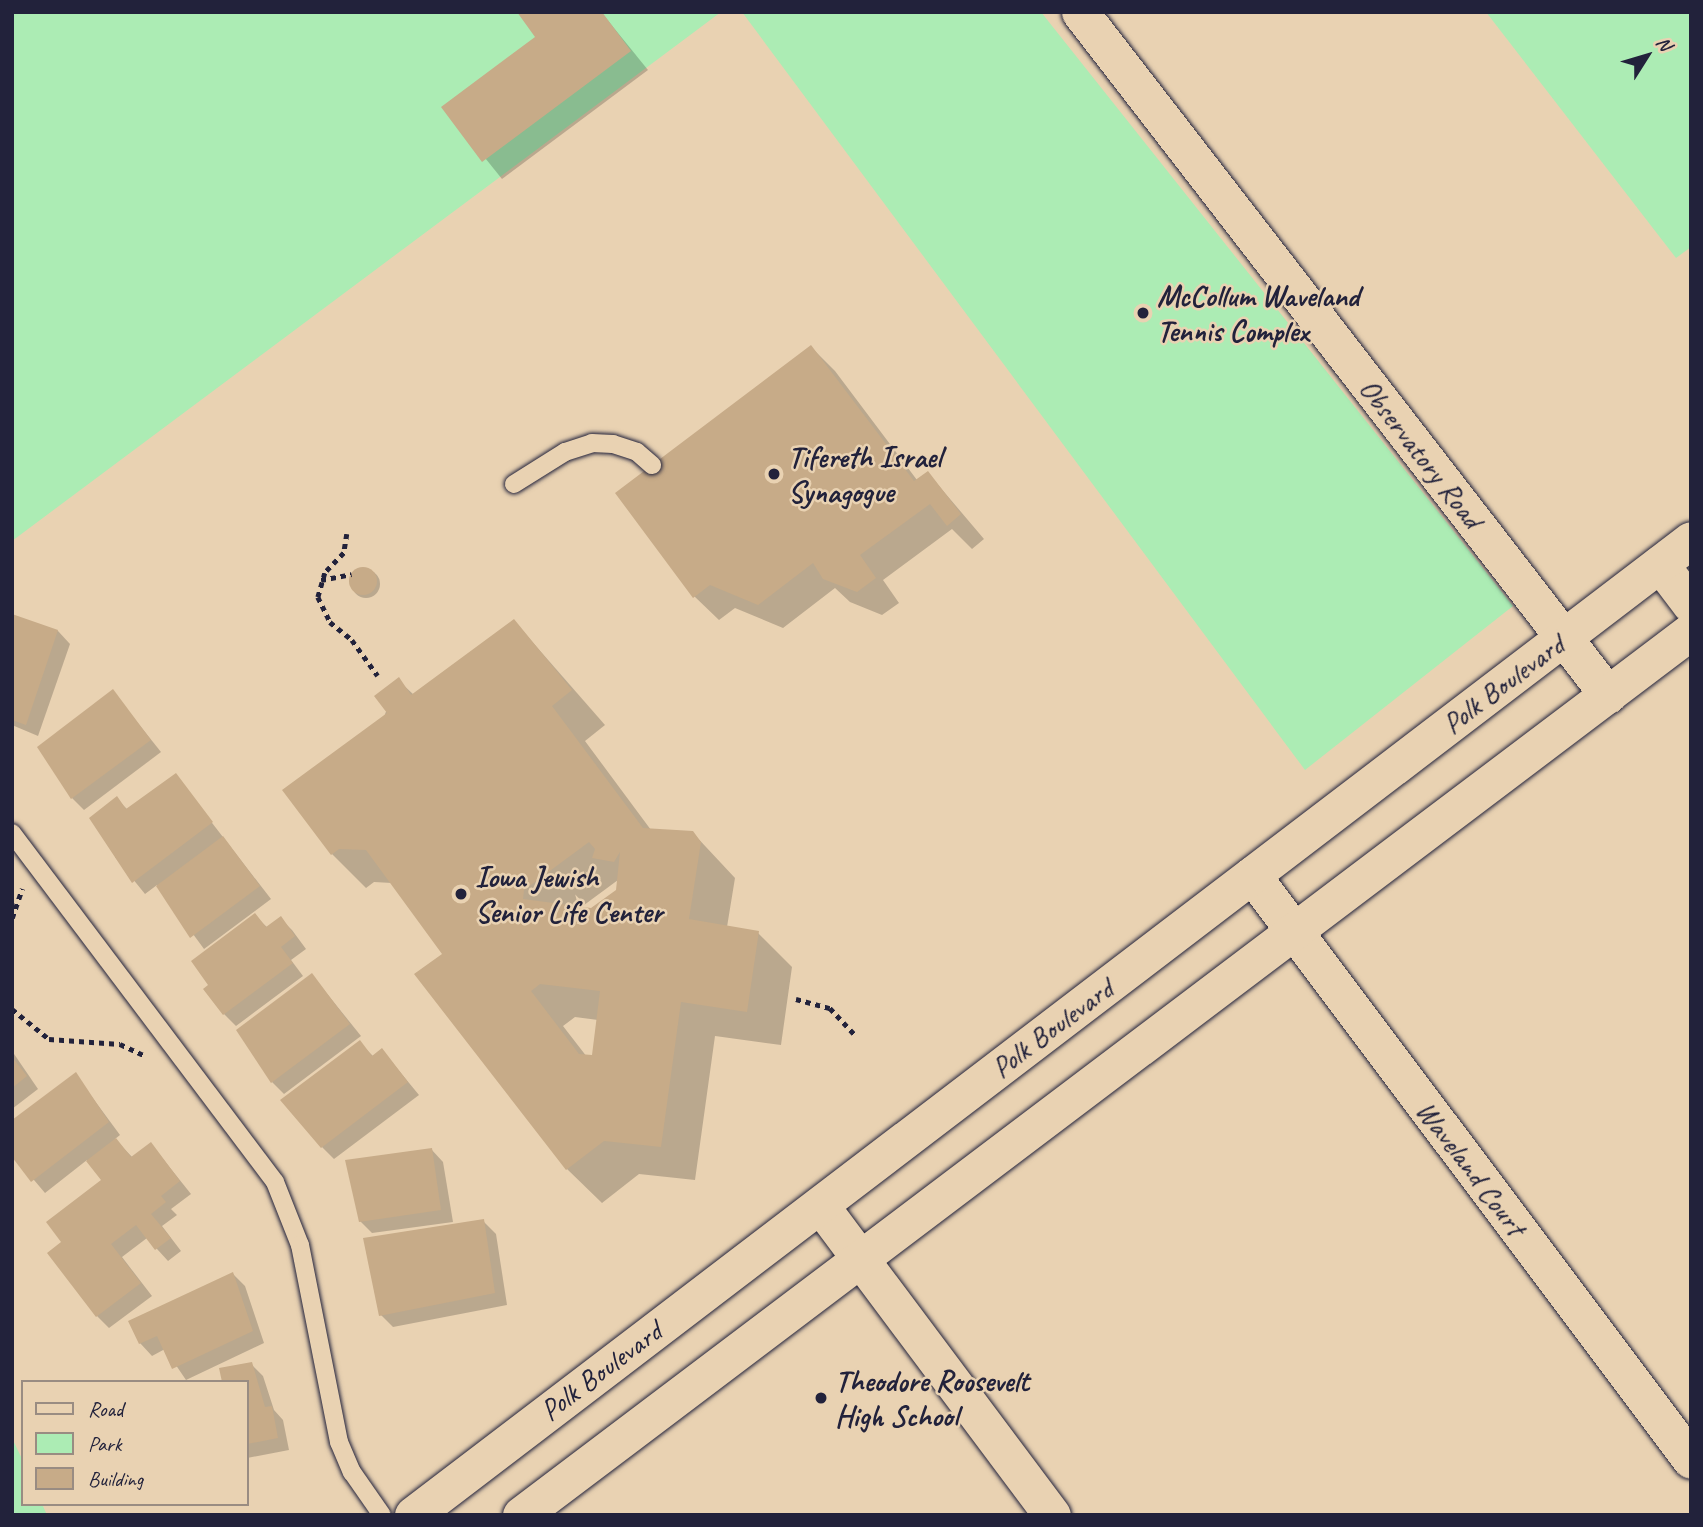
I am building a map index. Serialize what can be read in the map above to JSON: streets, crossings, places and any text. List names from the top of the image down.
{
  "streets": {
    "street": ["Observatory Road", "Polk Boulevard", "Waveland Court"]
  },
  "crossings": [
    ["Observatory Road", "Polk Boulevard"],
    ["Polk Boulevard", "Waveland Court"]
  ],
  "places": [
    "McCollum Waveland Tennis Complex",
    "Tifereth Israel Synagogue",
    "Iowa Jewish Senior Life Center",
    "Theodore Roosevelt High School"
  ],
  "legend": ["Road", "Park", "Building"],
  "north": "top right"
}
